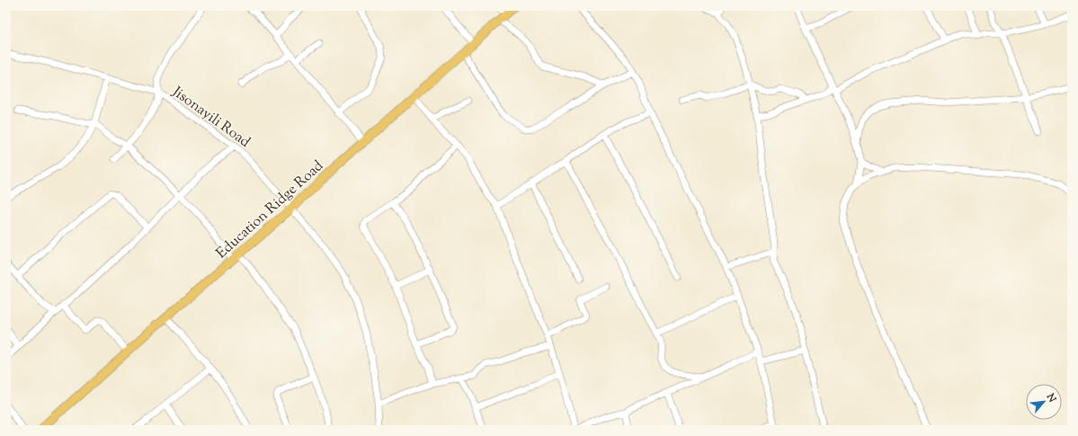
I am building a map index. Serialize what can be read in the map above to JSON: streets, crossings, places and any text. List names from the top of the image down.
{
  "streets": {
    "main road": ["Education Ridge Road"],
    "street": ["Jisonayili Road"]
  },
  "crossings": [
    ["Jisonayili Road", "Education Ridge Road"]
  ],
  "north": "top right"
}
